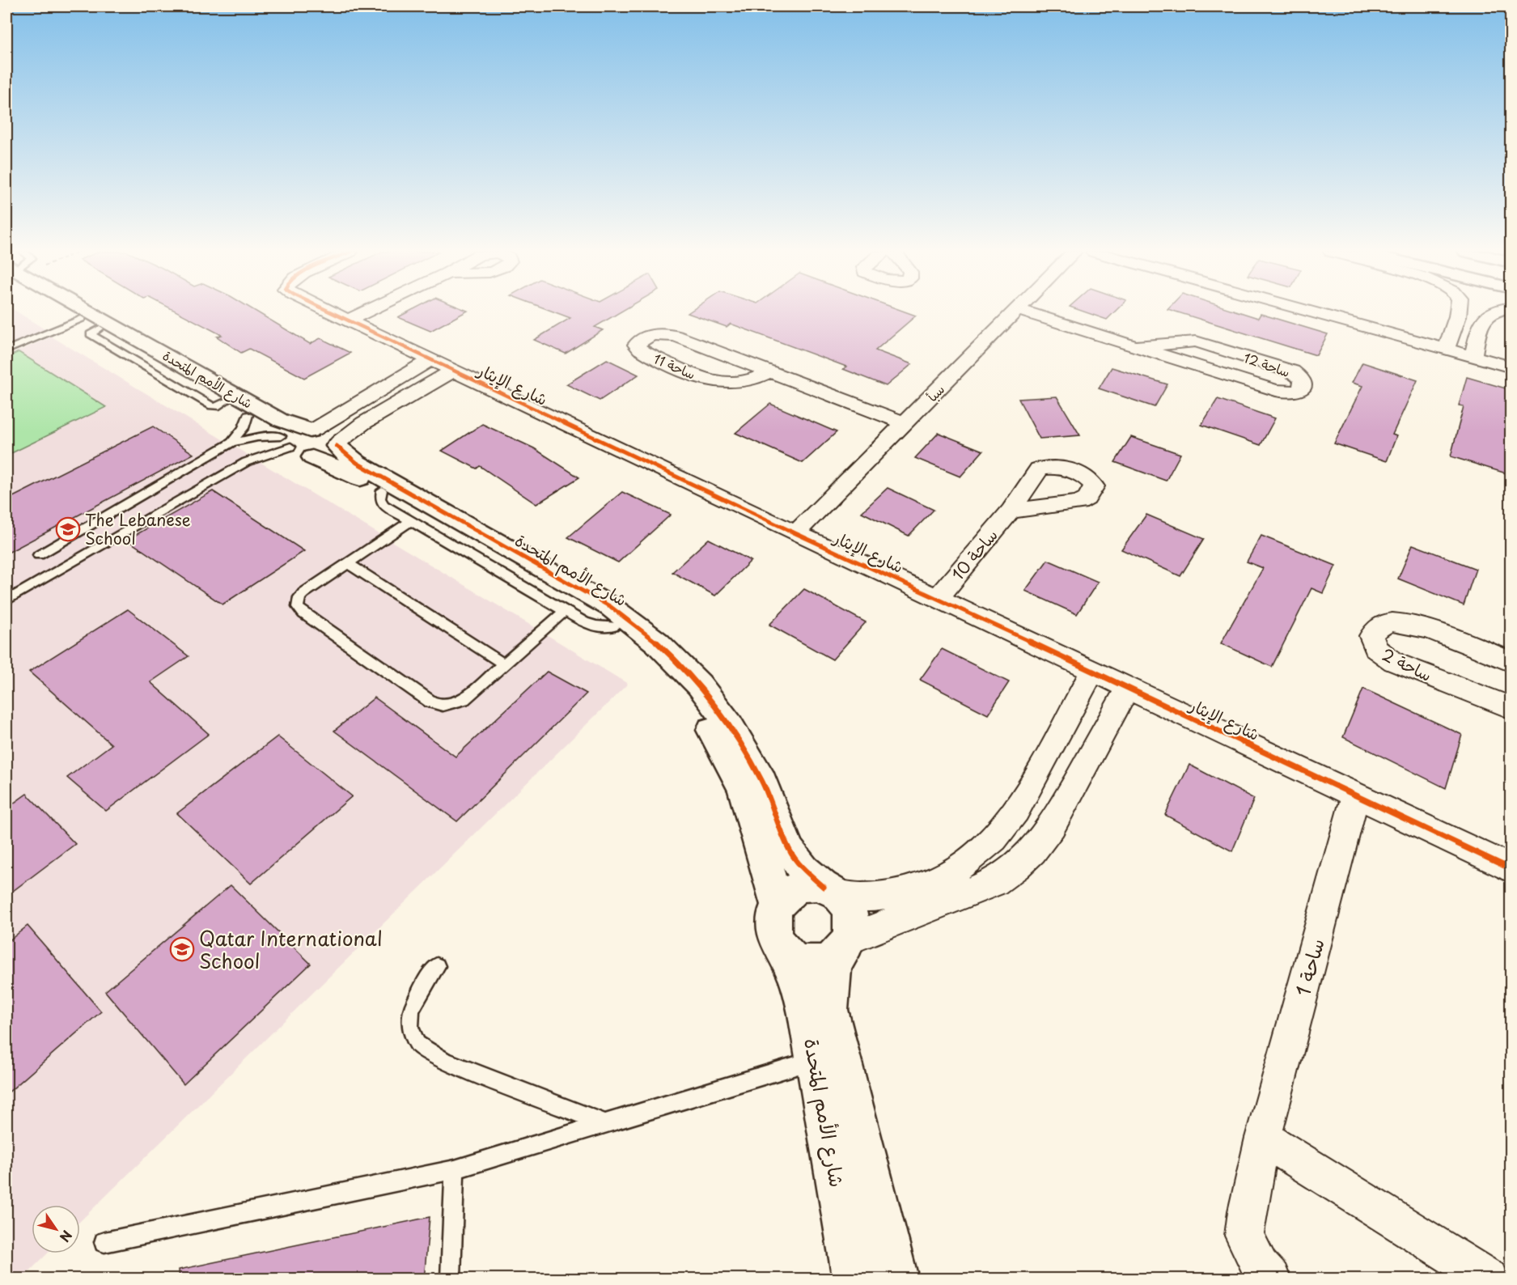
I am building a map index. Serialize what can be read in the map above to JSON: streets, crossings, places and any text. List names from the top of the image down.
{
  "streets": {
    "main road": ["شارع الأمم المتحدة"],
    "street": [
      "ساحة 12",
      "ساحة 11",
      "شارع الإيثار",
      "سبأ",
      "ساحة 10",
      "ساحة 2",
      "ساحة 1"
    ]
  },
  "crossings": [
    ["ساحة 11", "سبأ"],
    ["شارع الأمم المتحدة", "شارع الإيثار"],
    ["شارع الإيثار", "سبأ"],
    ["شارع الإيثار", "ساحة 10"],
    ["شارع الإيثار", "ساحة 1"]
  ],
  "places": {
    "school or university": ["The Lebanese School", "Qatar International School"]
  },
  "north": "bottom right"
}
